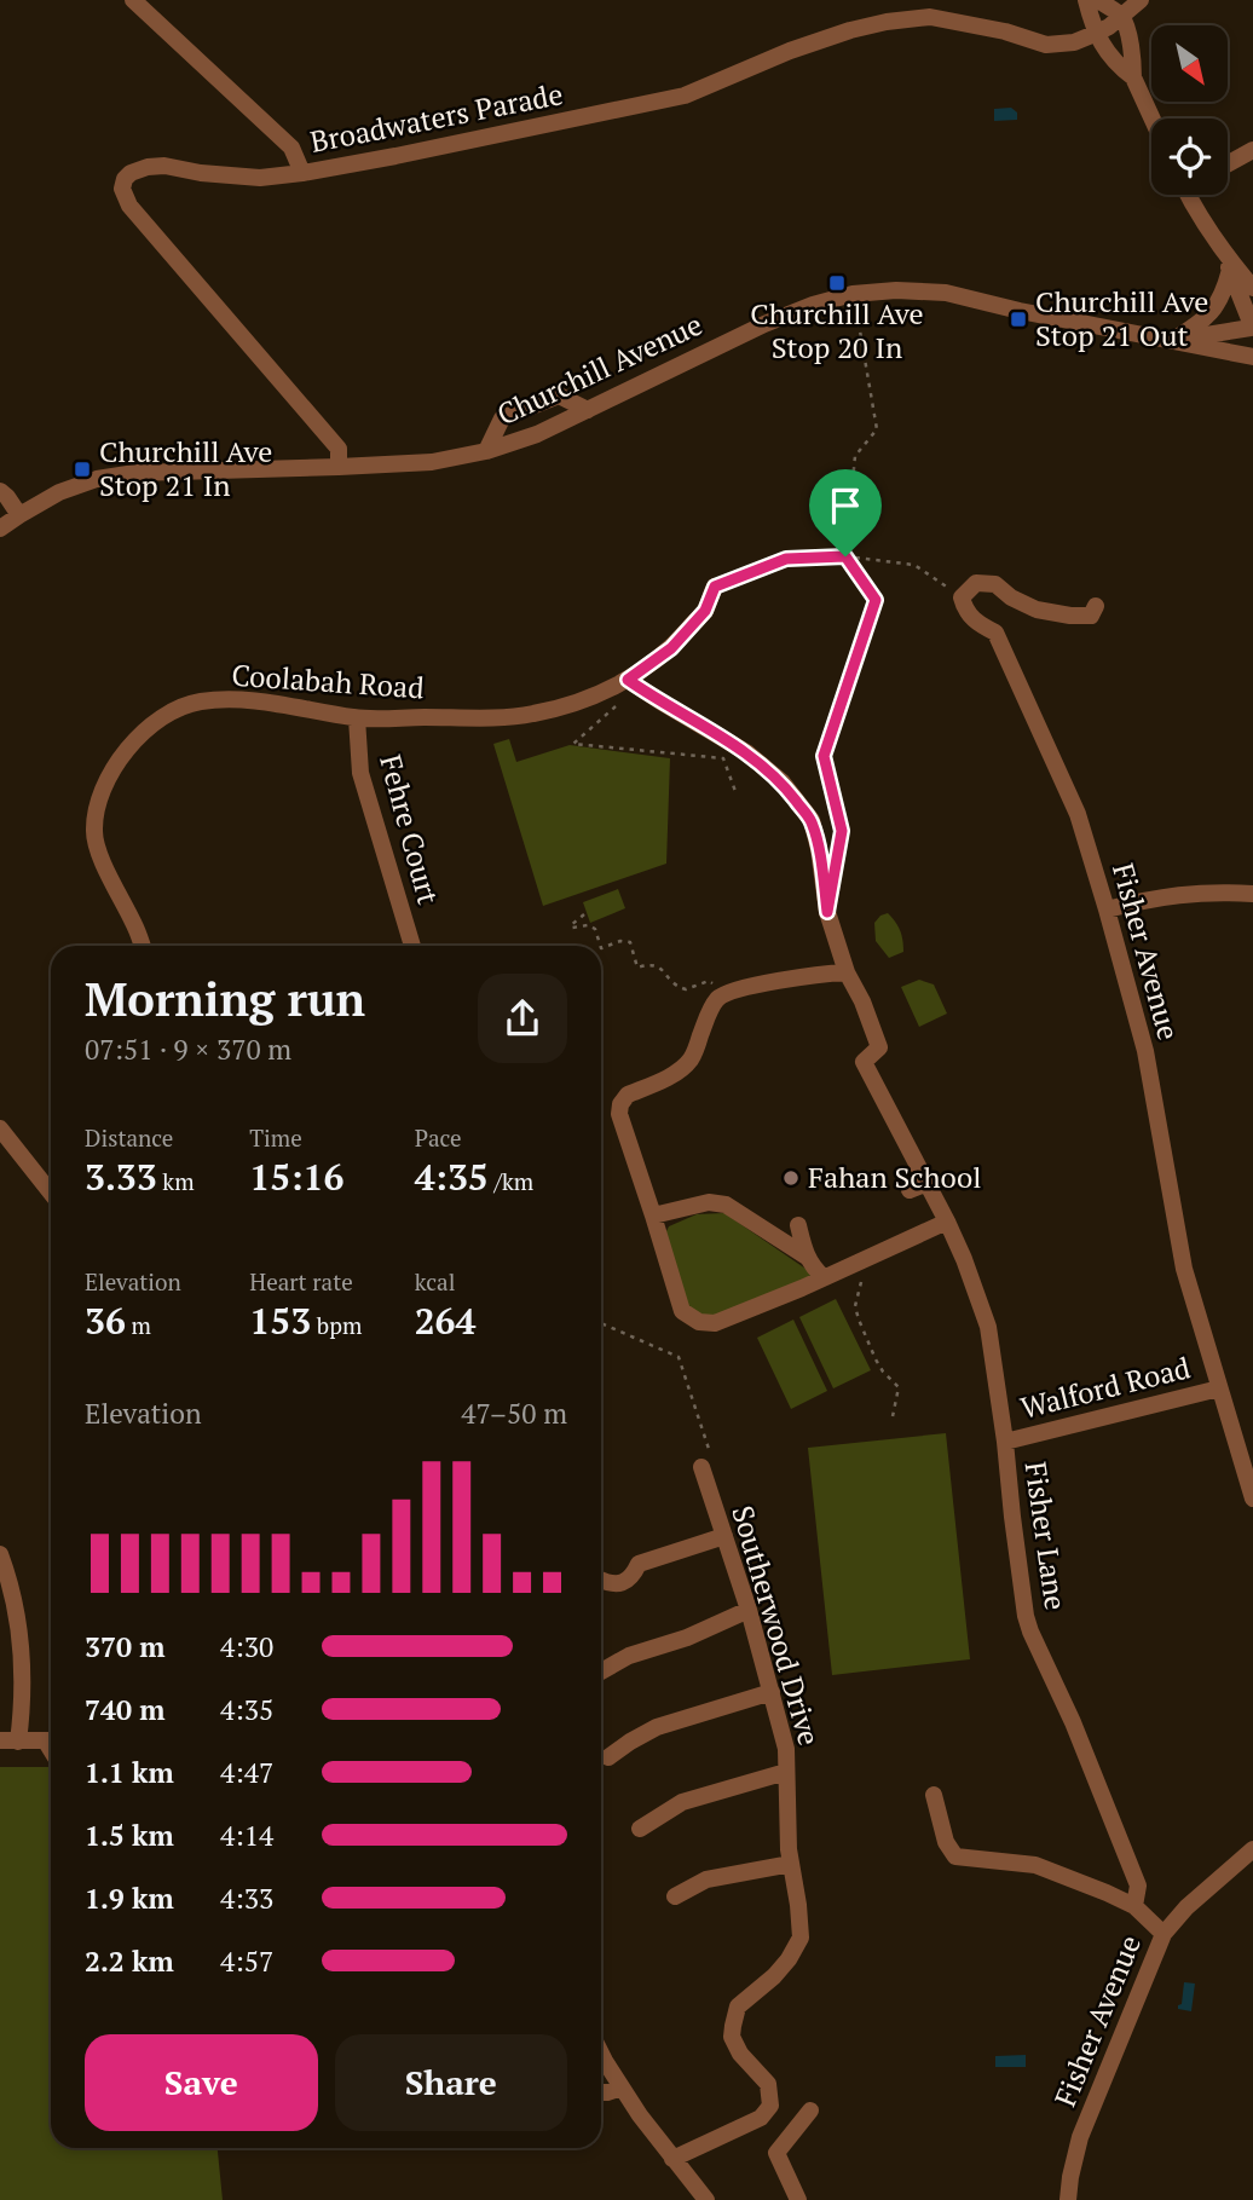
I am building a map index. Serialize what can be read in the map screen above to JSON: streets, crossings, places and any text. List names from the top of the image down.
{
  "streets": {
    "street": [
      "Broadwaters Parade",
      "Churchill Avenue",
      "Coolabah Road",
      "Fehre Court",
      "Fisher Avenue",
      "Walford Road",
      "Fisher Lane",
      "Southerwood Drive"
    ]
  },
  "crossings": [
    ["Broadwaters Parade", "Churchill Avenue"],
    ["Coolabah Road", "Fehre Court"],
    ["Fisher Avenue", "Walford Road"],
    ["Walford Road", "Fisher Lane"]
  ],
  "places": {
    "transit": ["Churchill Ave Stop 20 In", "Churchill Ave Stop 21 Out", "Churchill Ave Stop 21 In"],
    "other": ["Fahan School"]
  },
  "north": "bottom right",
  "page": {
    "heading": ["Morning run", "07:51 · 9 × 370 m"],
    "stats": [
      ["Distance", "3.33 km"],
      ["Time", "15:16"],
      ["Pace", "4:35 /km"],
      ["Elevation", "36 m"],
      ["Heart rate", "153 bpm"],
      ["kcal", "264"]
    ],
    "chart": ["Elevation", "47–50 m"],
    "list": [
      {
        "name": "370 m",
        "note": "4:30"
      },
      {
        "name": "740 m",
        "note": "4:35"
      },
      {
        "name": "1.1 km",
        "note": "4:47"
      },
      {
        "name": "1.5 km",
        "note": "4:14"
      },
      {
        "name": "1.9 km",
        "note": "4:33"
      },
      {
        "name": "2.2 km",
        "note": "4:57"
      }
    ],
    "buttons": ["Save", "Share"]
  }
}
